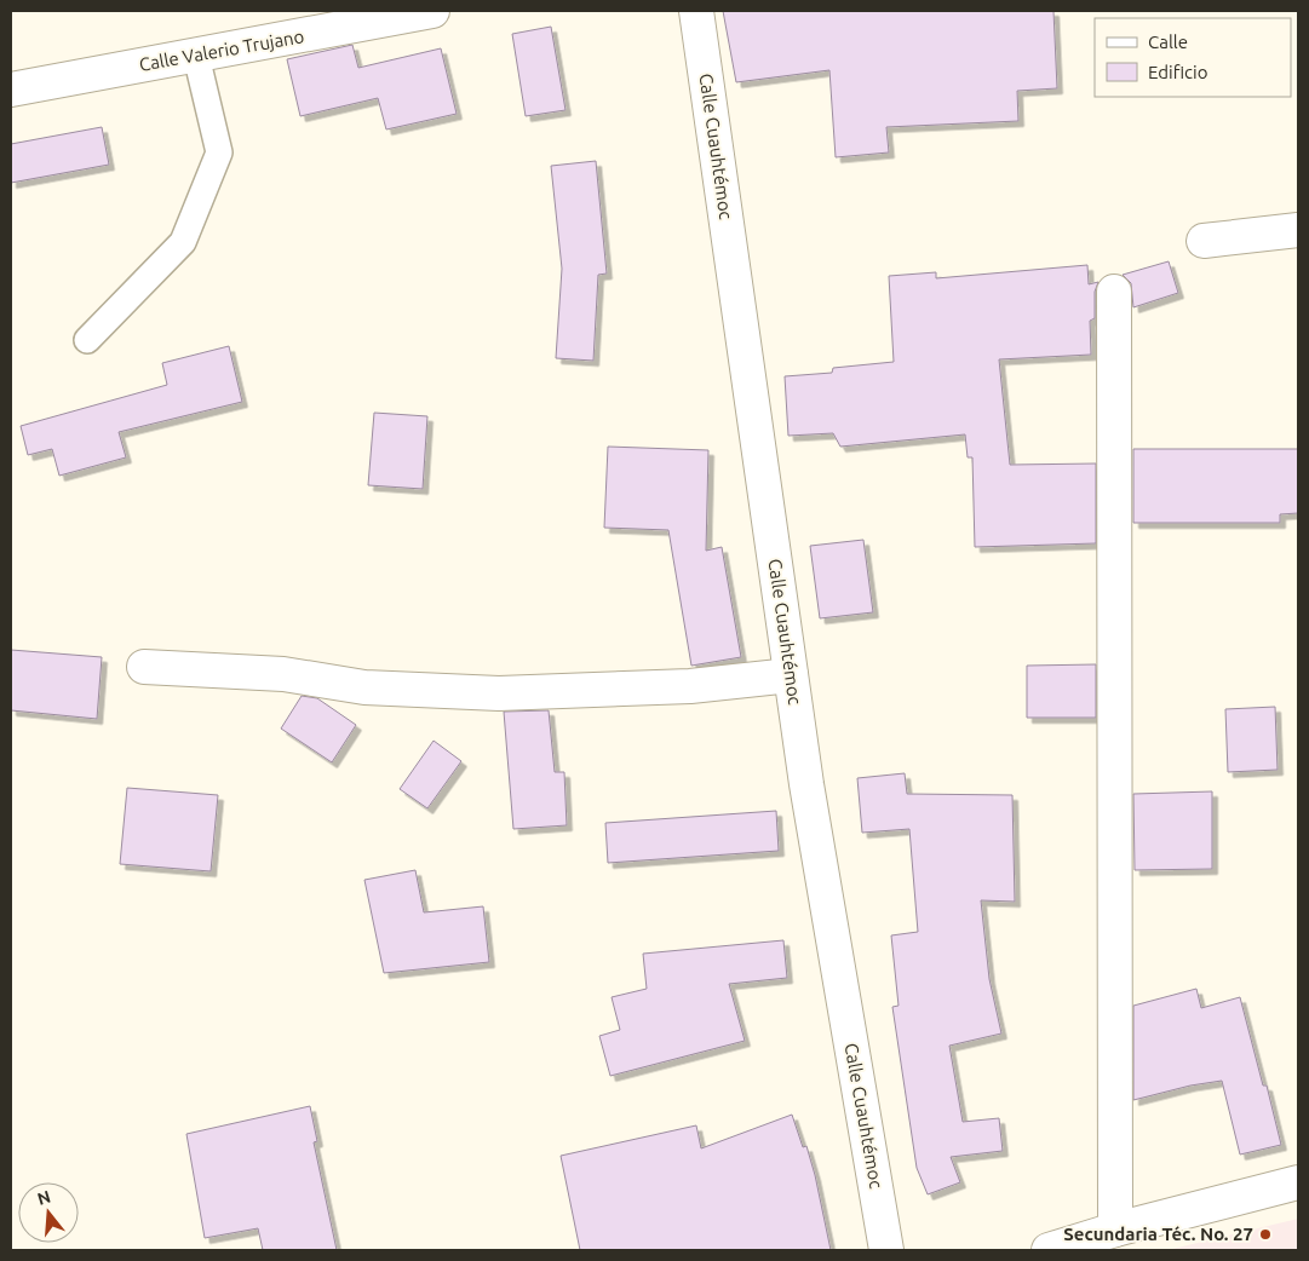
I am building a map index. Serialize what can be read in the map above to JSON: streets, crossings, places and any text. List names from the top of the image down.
{
  "streets": {
    "street": ["Calle Valerio Trujano", "Calle Cuauhtémoc"]
  },
  "places": ["Secundaria Téc. No. 27"],
  "legend": ["Calle", "Edificio"],
  "north": "top"
}
